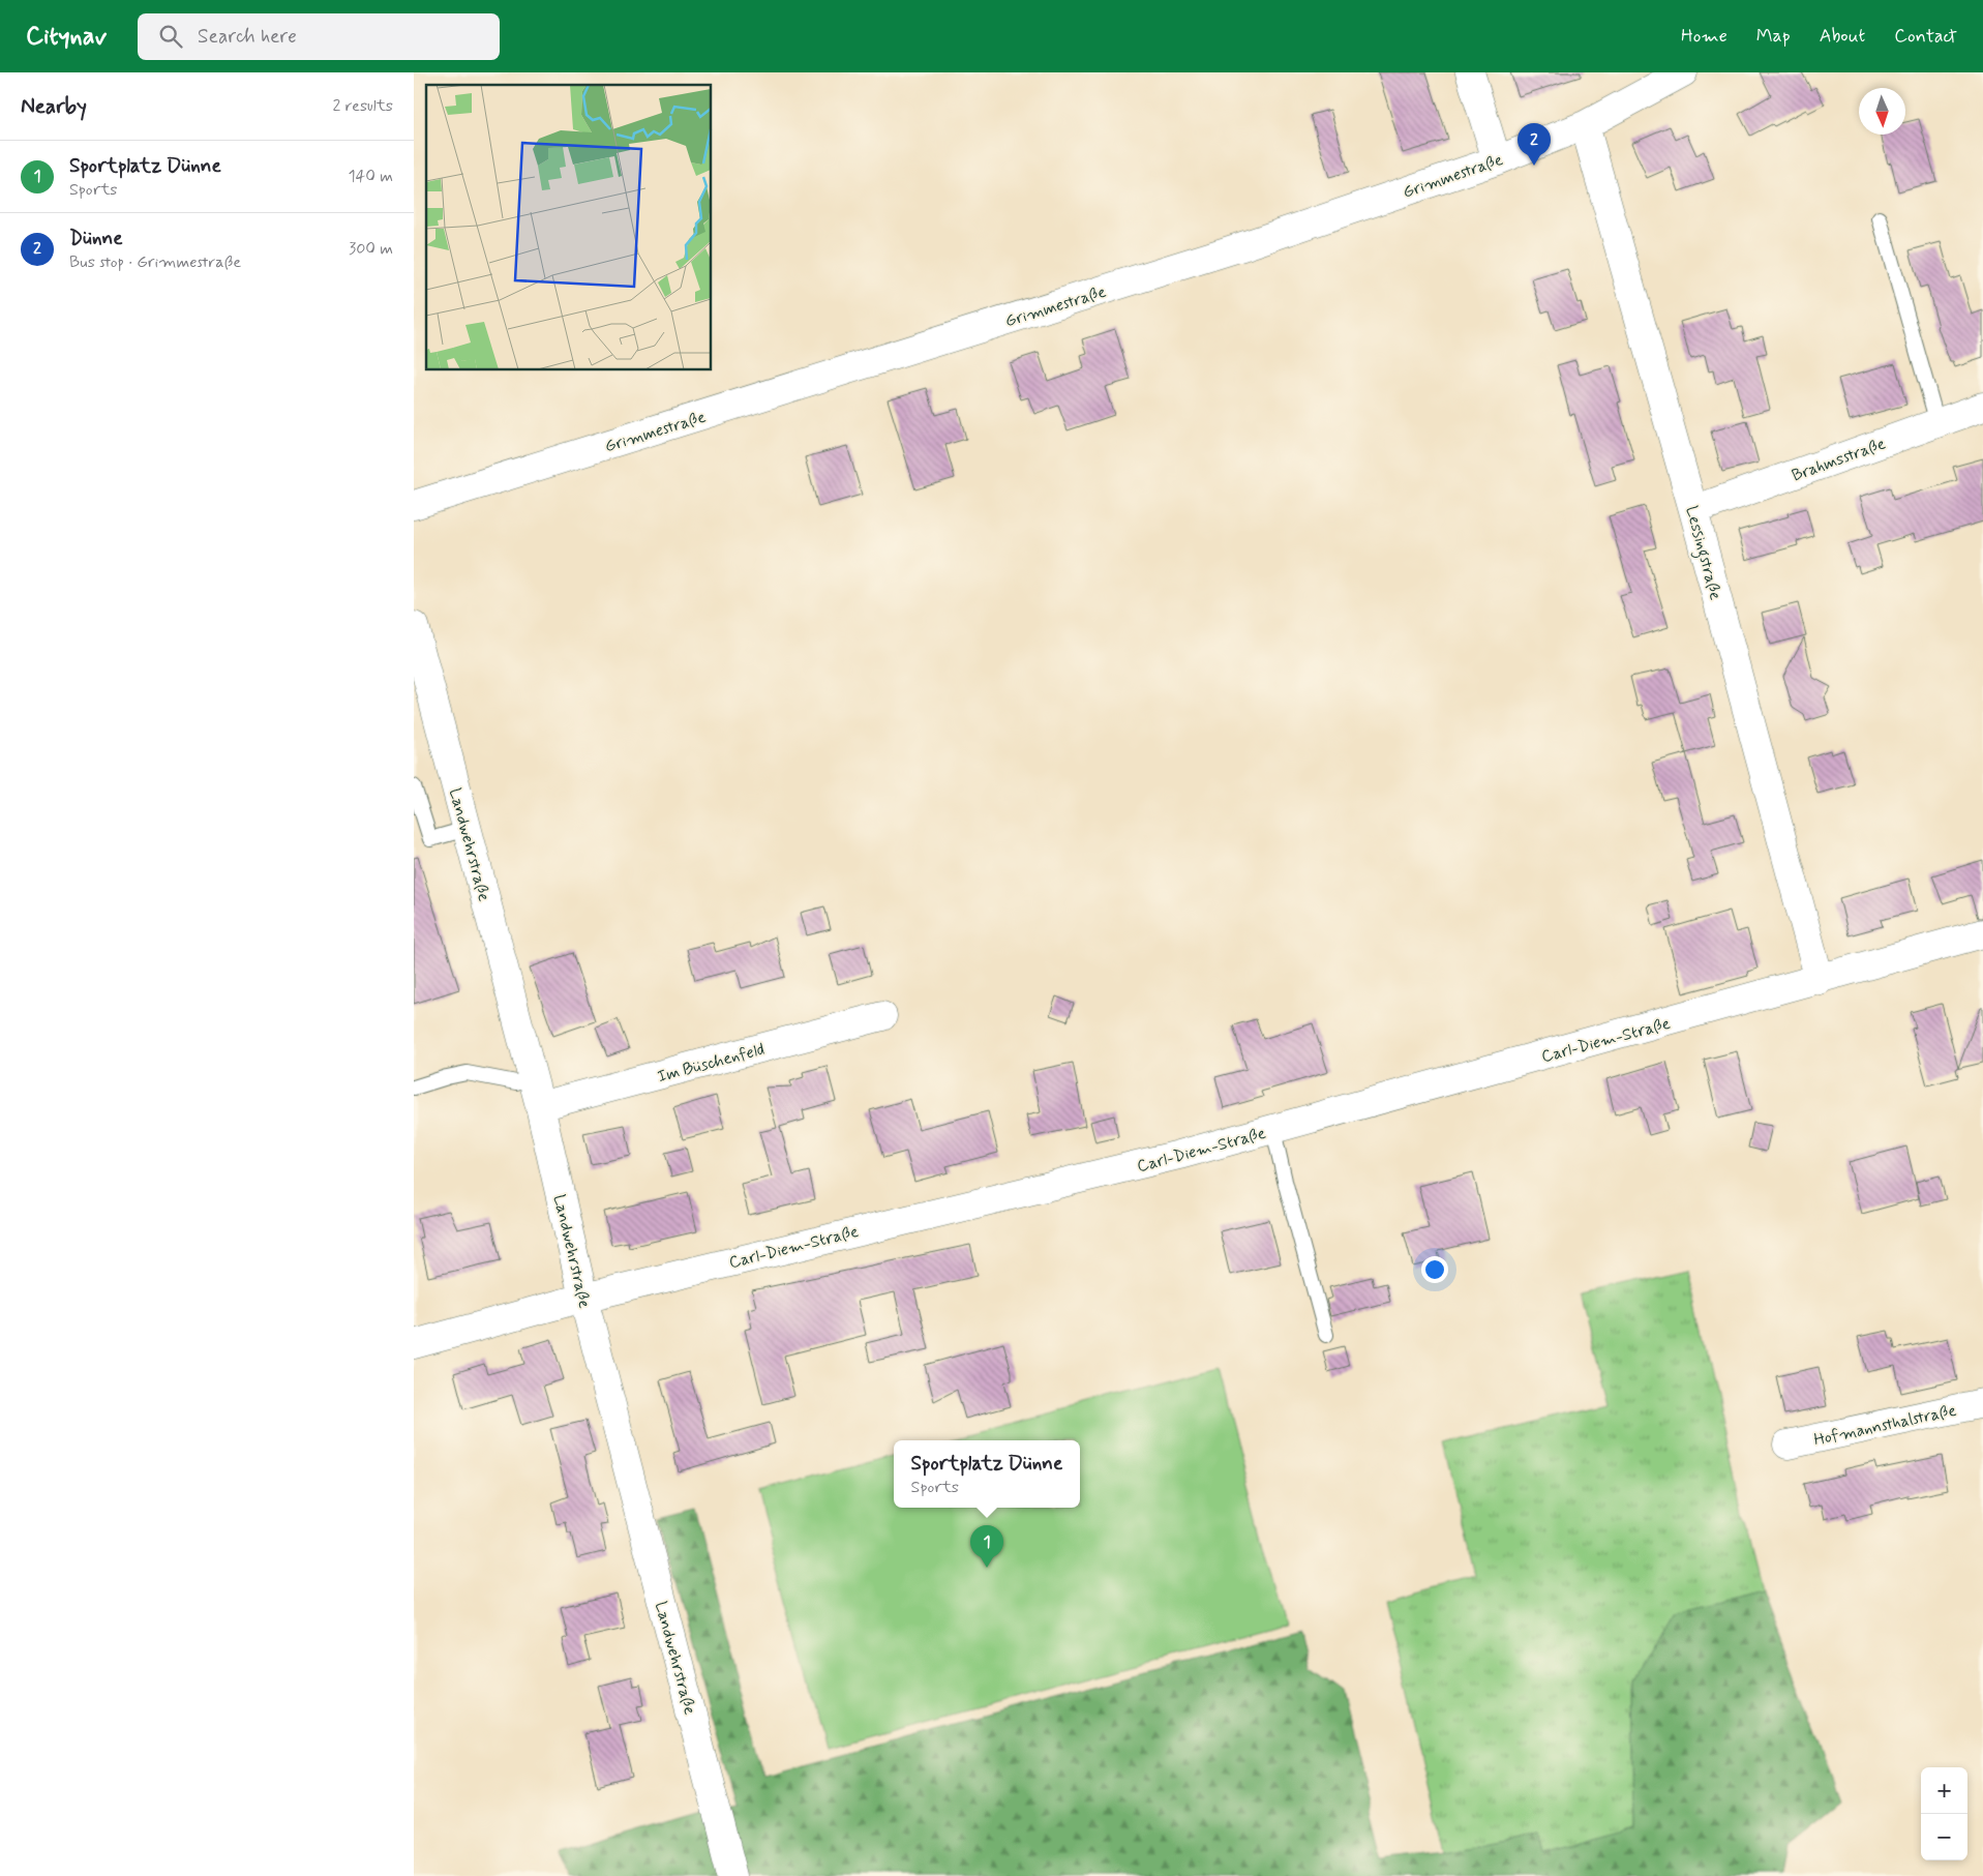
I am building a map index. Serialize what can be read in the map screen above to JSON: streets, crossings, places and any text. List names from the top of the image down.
{
  "streets": {
    "street": [
      "Grimmestraße",
      "Brahmsstraße",
      "Lessingstraße",
      "Landwehrstraße",
      "Carl-Diem-Straße",
      "Im Büschenfeld",
      "Hofmannsthalstraße"
    ]
  },
  "crossings": [
    ["Grimmestraße", "Lessingstraße"],
    ["Brahmsstraße", "Lessingstraße"],
    ["Lessingstraße", "Carl-Diem-Straße"],
    ["Landwehrstraße", "Carl-Diem-Straße"],
    ["Landwehrstraße", "Im Büschenfeld"]
  ],
  "north": "bottom",
  "page": {
    "header": "Citynav",
    "search": "Search here",
    "nav": [
      "Home",
      "Map",
      "About",
      "Contact"
    ],
    "heading": ["Nearby", "2 results"],
    "pins": ["2", "1"],
    "list": [
      {
        "mark": "1",
        "name": "Sportplatz Dünne",
        "note": "Sports",
        "value": "140 m"
      },
      {
        "mark": "2",
        "name": "Dünne",
        "note": "Bus stop · Grimmestraße",
        "value": "300 m"
      }
    ],
    "popup": ["Sportplatz Dünne", "Sports"],
    "map_buttons": ["+", "−"]
  }
}
